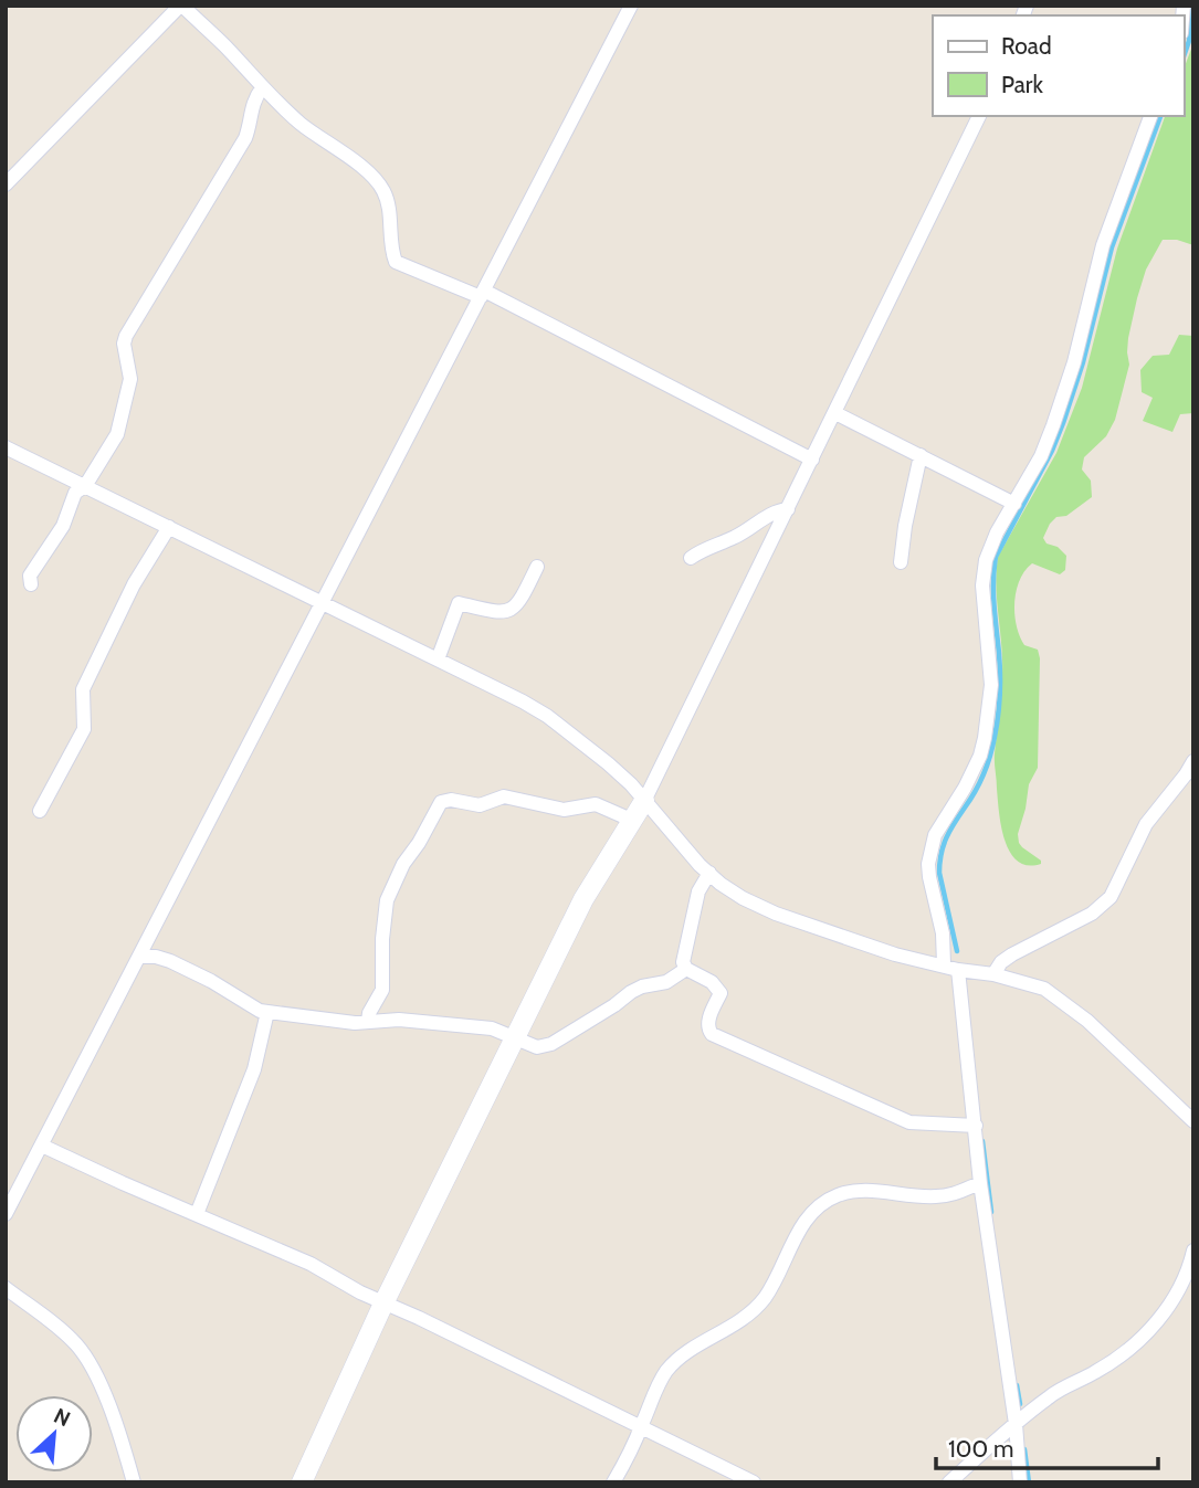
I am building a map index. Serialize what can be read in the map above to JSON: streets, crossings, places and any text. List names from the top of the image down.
{
  "legend": ["Road", "Park"],
  "scale_bar": "100 m",
  "north": "top right"
}
